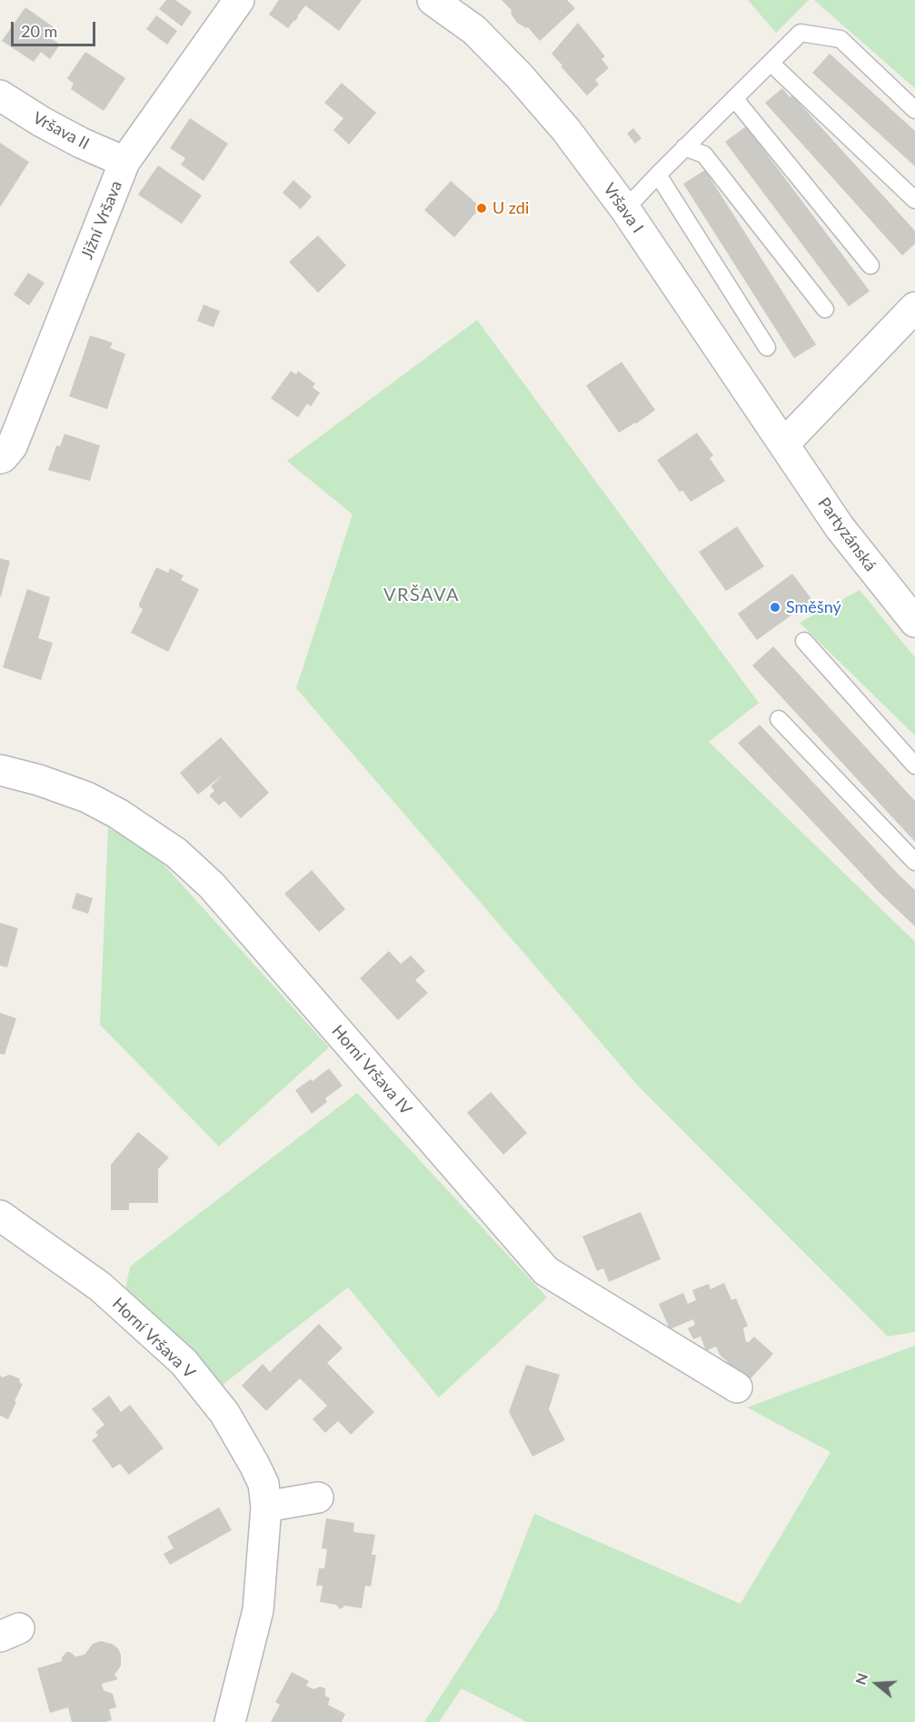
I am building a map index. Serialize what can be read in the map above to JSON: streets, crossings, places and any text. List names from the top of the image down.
{
  "streets": {
    "street": [
      "Vršava II",
      "Vršava I",
      "Jižní Vršava",
      "Partyzánská",
      "Horní Vršava IV",
      "Horní Vršava V"
    ]
  },
  "crossings": [
    ["Vršava II", "Jižní Vršava"],
    ["Vršava I", "Partyzánská"]
  ],
  "districts": ["VRŠAVA"],
  "places": ["U zdi", "Směšný"],
  "scale_bar": "20 m",
  "north": "left"
}
